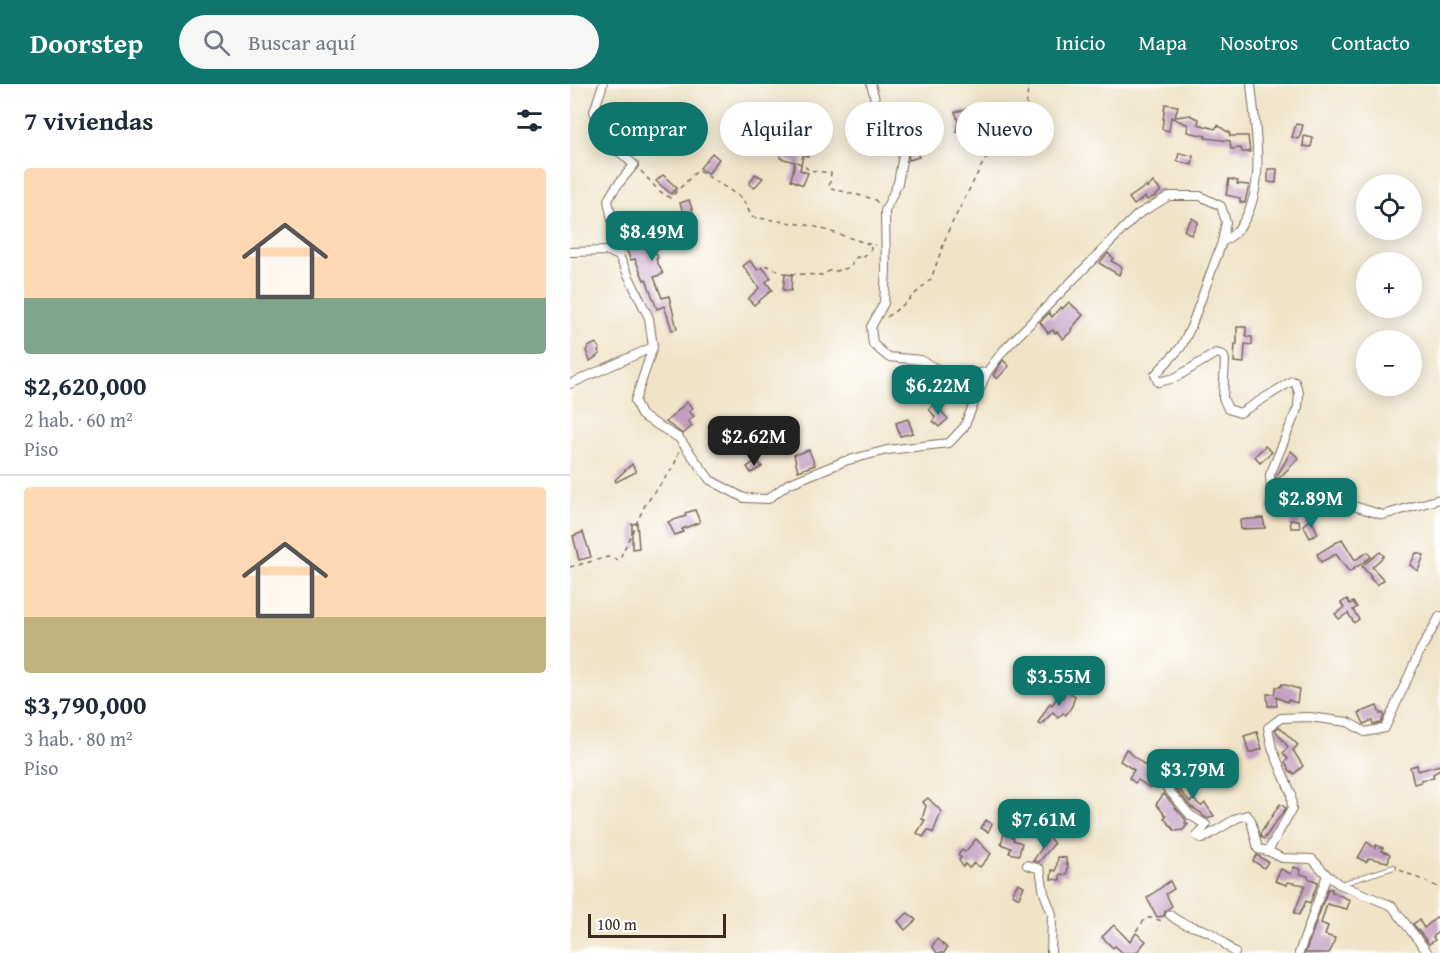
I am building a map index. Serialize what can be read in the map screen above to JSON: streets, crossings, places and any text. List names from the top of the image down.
{
  "scale_bar": "100 m",
  "page": {
    "header": "Doorstep",
    "search": "Buscar aquí",
    "nav": [
      "Inicio",
      "Mapa",
      "Nosotros",
      "Contacto"
    ],
    "heading": "7 viviendas",
    "chip": [
      "Comprar",
      "Alquilar",
      "Filtros",
      "Nuevo"
    ],
    "list": [
      {
        "name": "$2,620,000",
        "note": "2 hab. · 60 m² · Piso"
      },
      {
        "name": "$3,790,000",
        "note": "3 hab. · 80 m² · Piso"
      }
    ],
    "map_buttons": ["+", "−"],
    "price": [
      "$8.49M",
      "$6.22M",
      "$2.62M",
      "$2.89M",
      "$3.55M",
      "$3.79M",
      "$7.61M"
    ],
    "scale": "100 m"
  }
}
